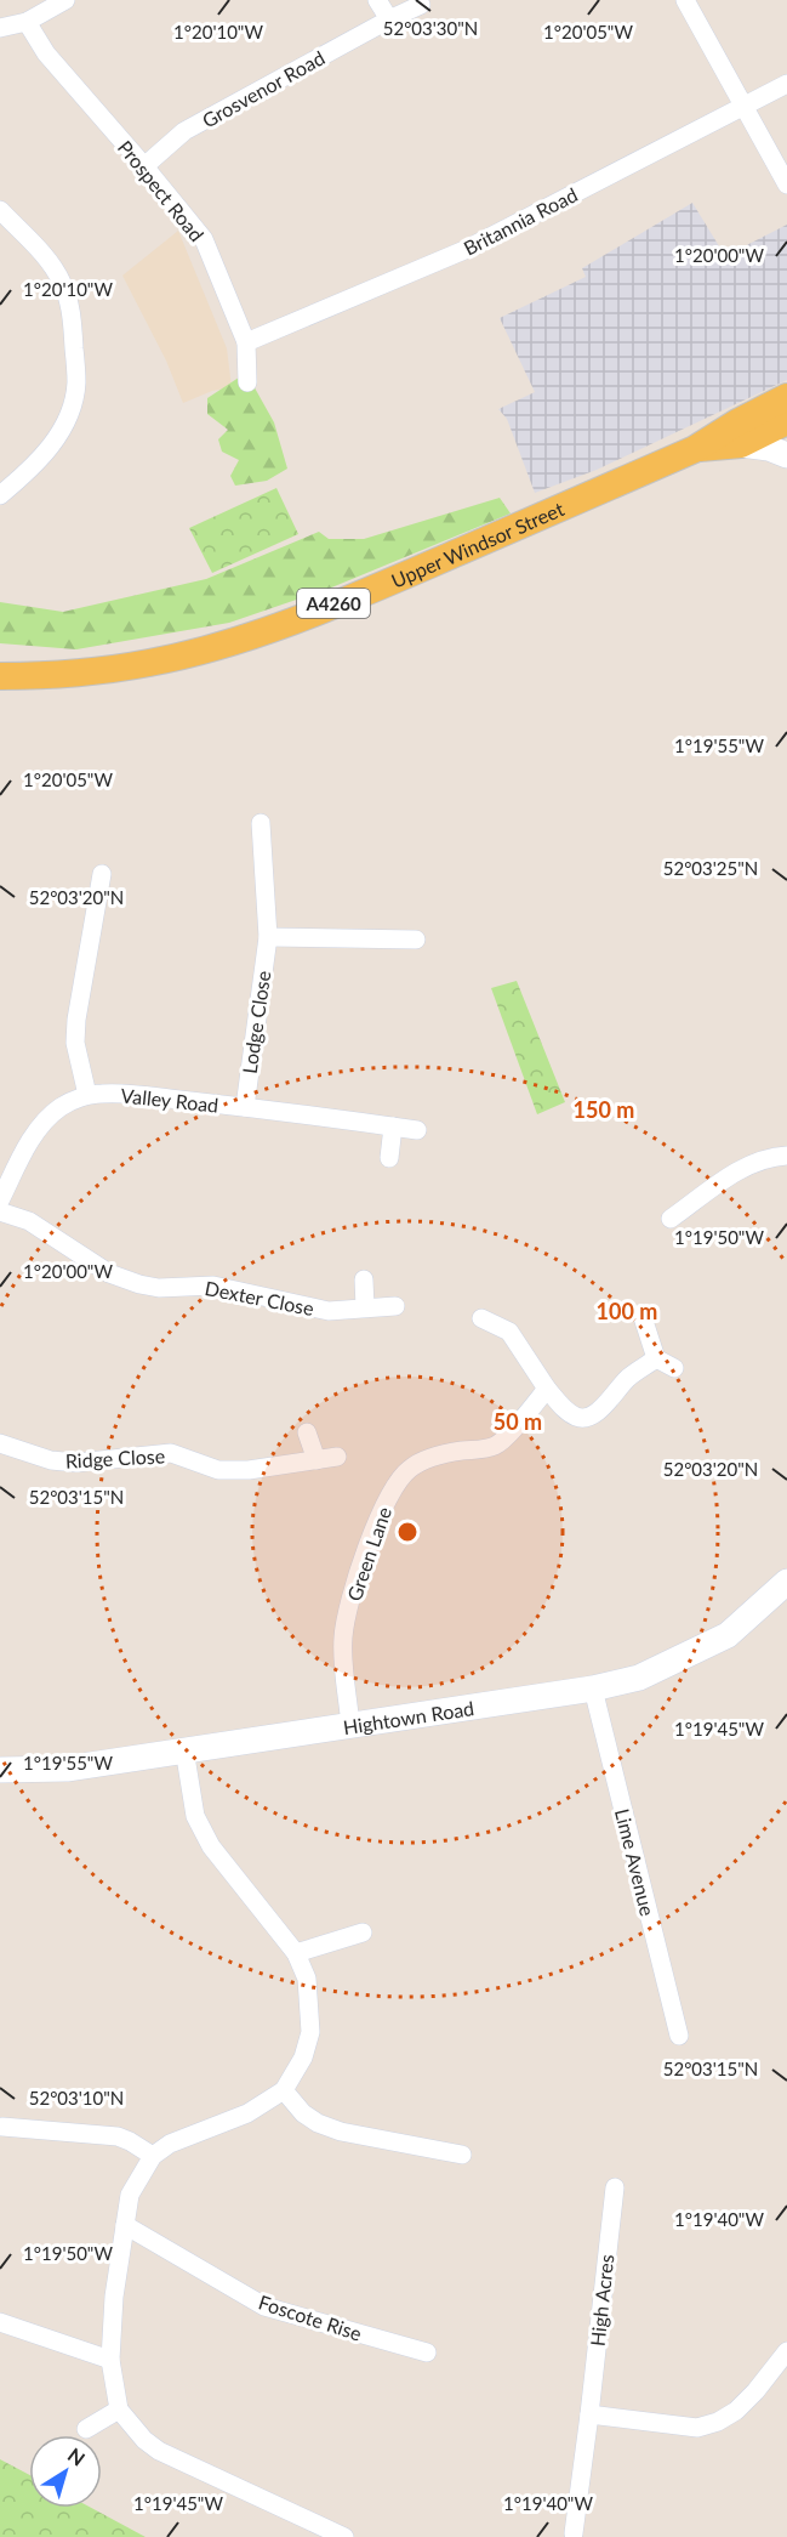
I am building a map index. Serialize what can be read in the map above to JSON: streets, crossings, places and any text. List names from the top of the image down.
{
  "streets": {
    "main road": ["Upper Windsor Street", "A4260"],
    "street": [
      "Grosvenor Road",
      "Prospect Road",
      "Britannia Road",
      "Lodge Close",
      "Valley Road",
      "Dexter Close",
      "Ridge Close",
      "Green Lane",
      "Hightown Road",
      "Lime Avenue",
      "High Acres",
      "Foscote Rise"
    ]
  },
  "crossings": [
    ["Grosvenor Road", "Prospect Road"],
    ["Prospect Road", "Britannia Road"],
    ["Lodge Close", "Valley Road"],
    ["Green Lane", "Hightown Road"],
    ["Hightown Road", "Lime Avenue"]
  ],
  "north": "top right",
  "coordinates": [
    "52°03'30\"N",
    "1°20'10\"W",
    "1°20'05\"W",
    "1°20'00\"W",
    "1°19'55\"W",
    "52°03'25\"N",
    "52°03'20\"N",
    "1°19'50\"W",
    "52°03'15\"N",
    "1°19'45\"W",
    "52°03'10\"N",
    "1°19'40\"W"
  ],
  "rings": ["150 m", "100 m", "50 m"]
}
